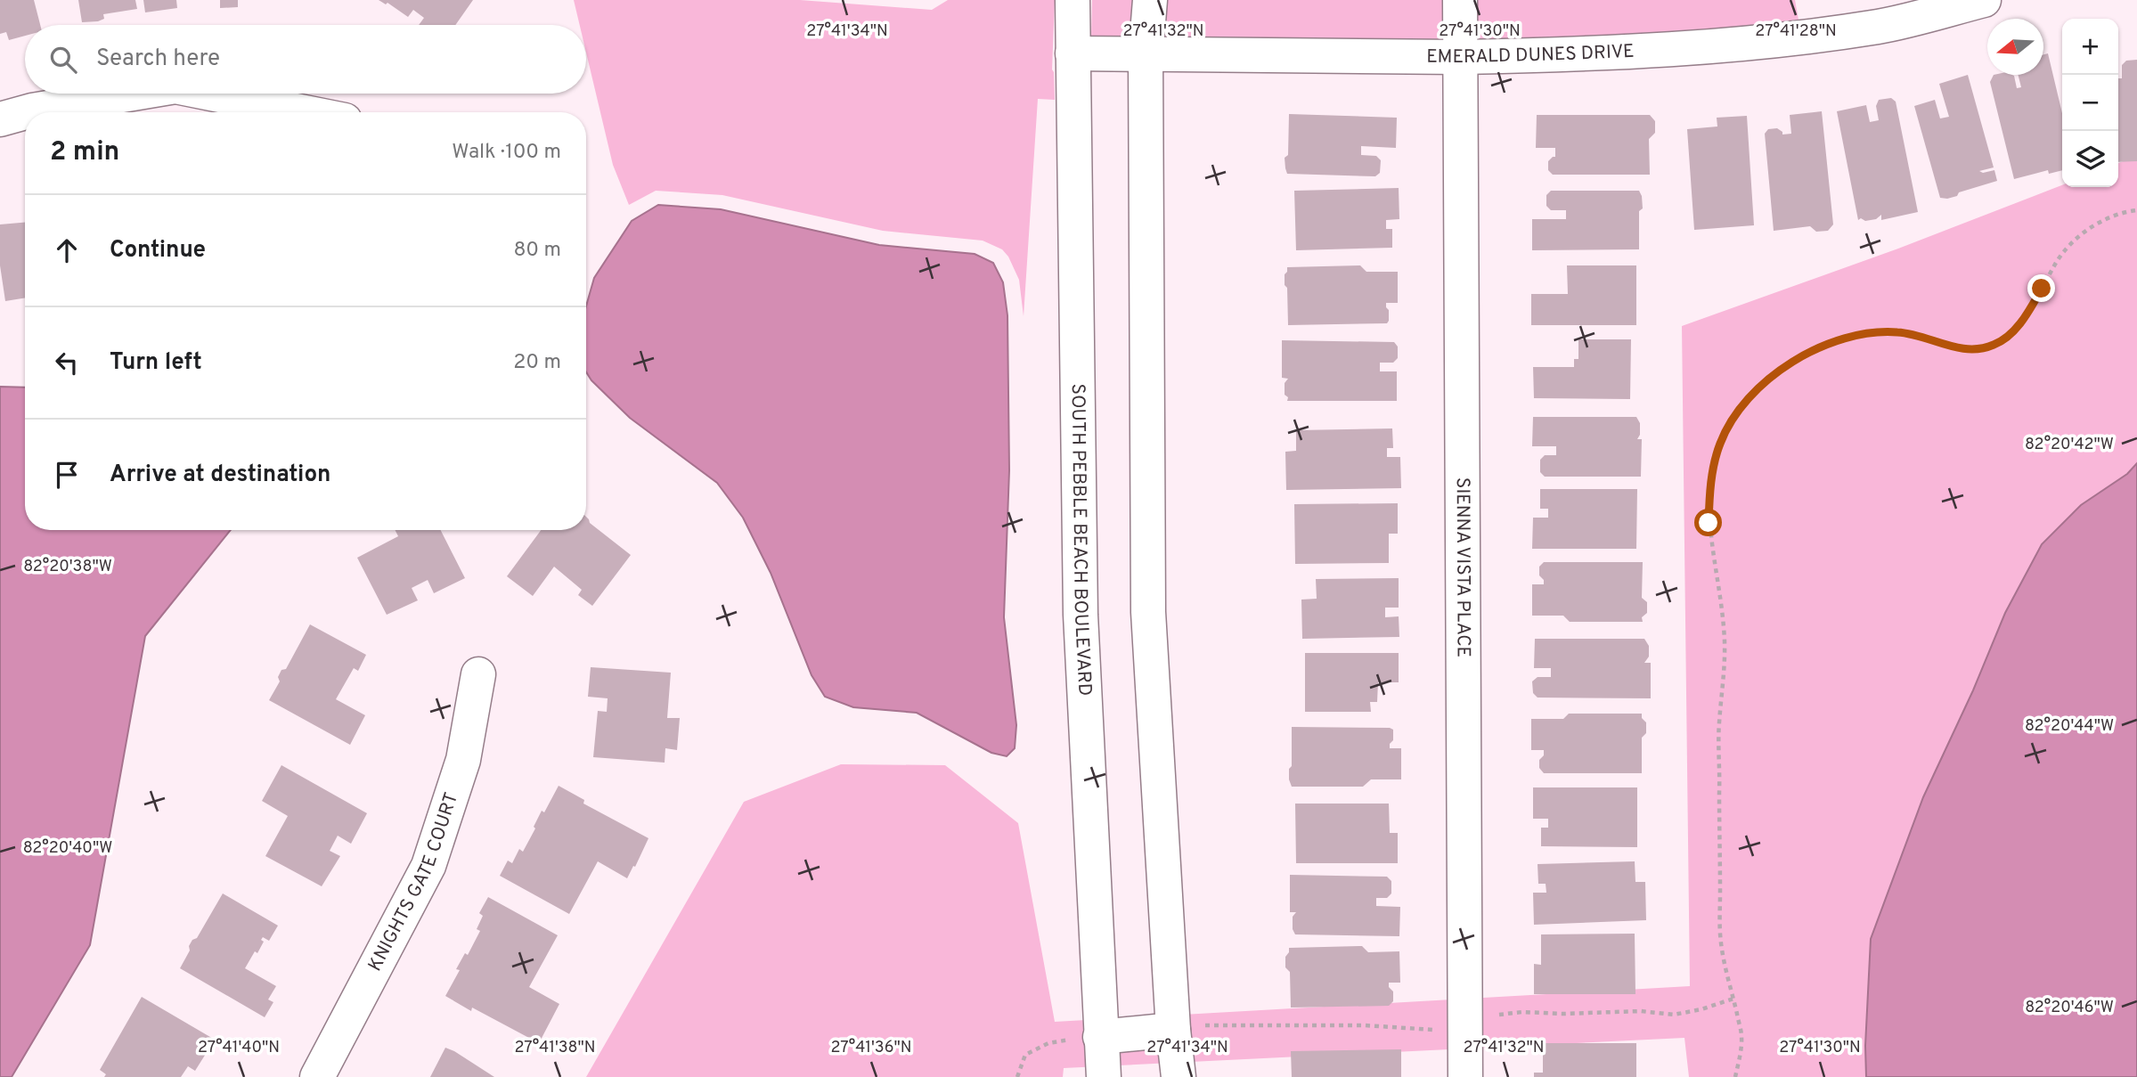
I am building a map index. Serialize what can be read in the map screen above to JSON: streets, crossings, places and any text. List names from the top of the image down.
{
  "streets": {
    "street": [
      "EMERALD DUNES DRIVE",
      "SOUTH PEBBLE BEACH BOULEVARD",
      "SIENNA VISTA PLACE",
      "KNIGHTS GATE COURT"
    ]
  },
  "crossings": [
    ["EMERALD DUNES DRIVE", "SOUTH PEBBLE BEACH BOULEVARD"],
    ["EMERALD DUNES DRIVE", "SIENNA VISTA PLACE"]
  ],
  "north": "left",
  "page": {
    "map_buttons": ["+", "−"],
    "search": "Search here",
    "heading": ["2 min", "Walk · 100 m"],
    "list": [
      ["Continue", "80 m"],
      ["Turn left", "20 m"],
      "Arrive at destination"
    ]
  },
  "coordinates": [
    "27°41'34\"N",
    "27°41'32\"N",
    "27°41'30\"N",
    "27°41'28\"N",
    "82°20'42\"W",
    "82°20'38\"W",
    "82°20'44\"W",
    "82°20'40\"W",
    "82°20'46\"W",
    "27°41'40\"N",
    "27°41'38\"N",
    "27°41'36\"N"
  ]
}
